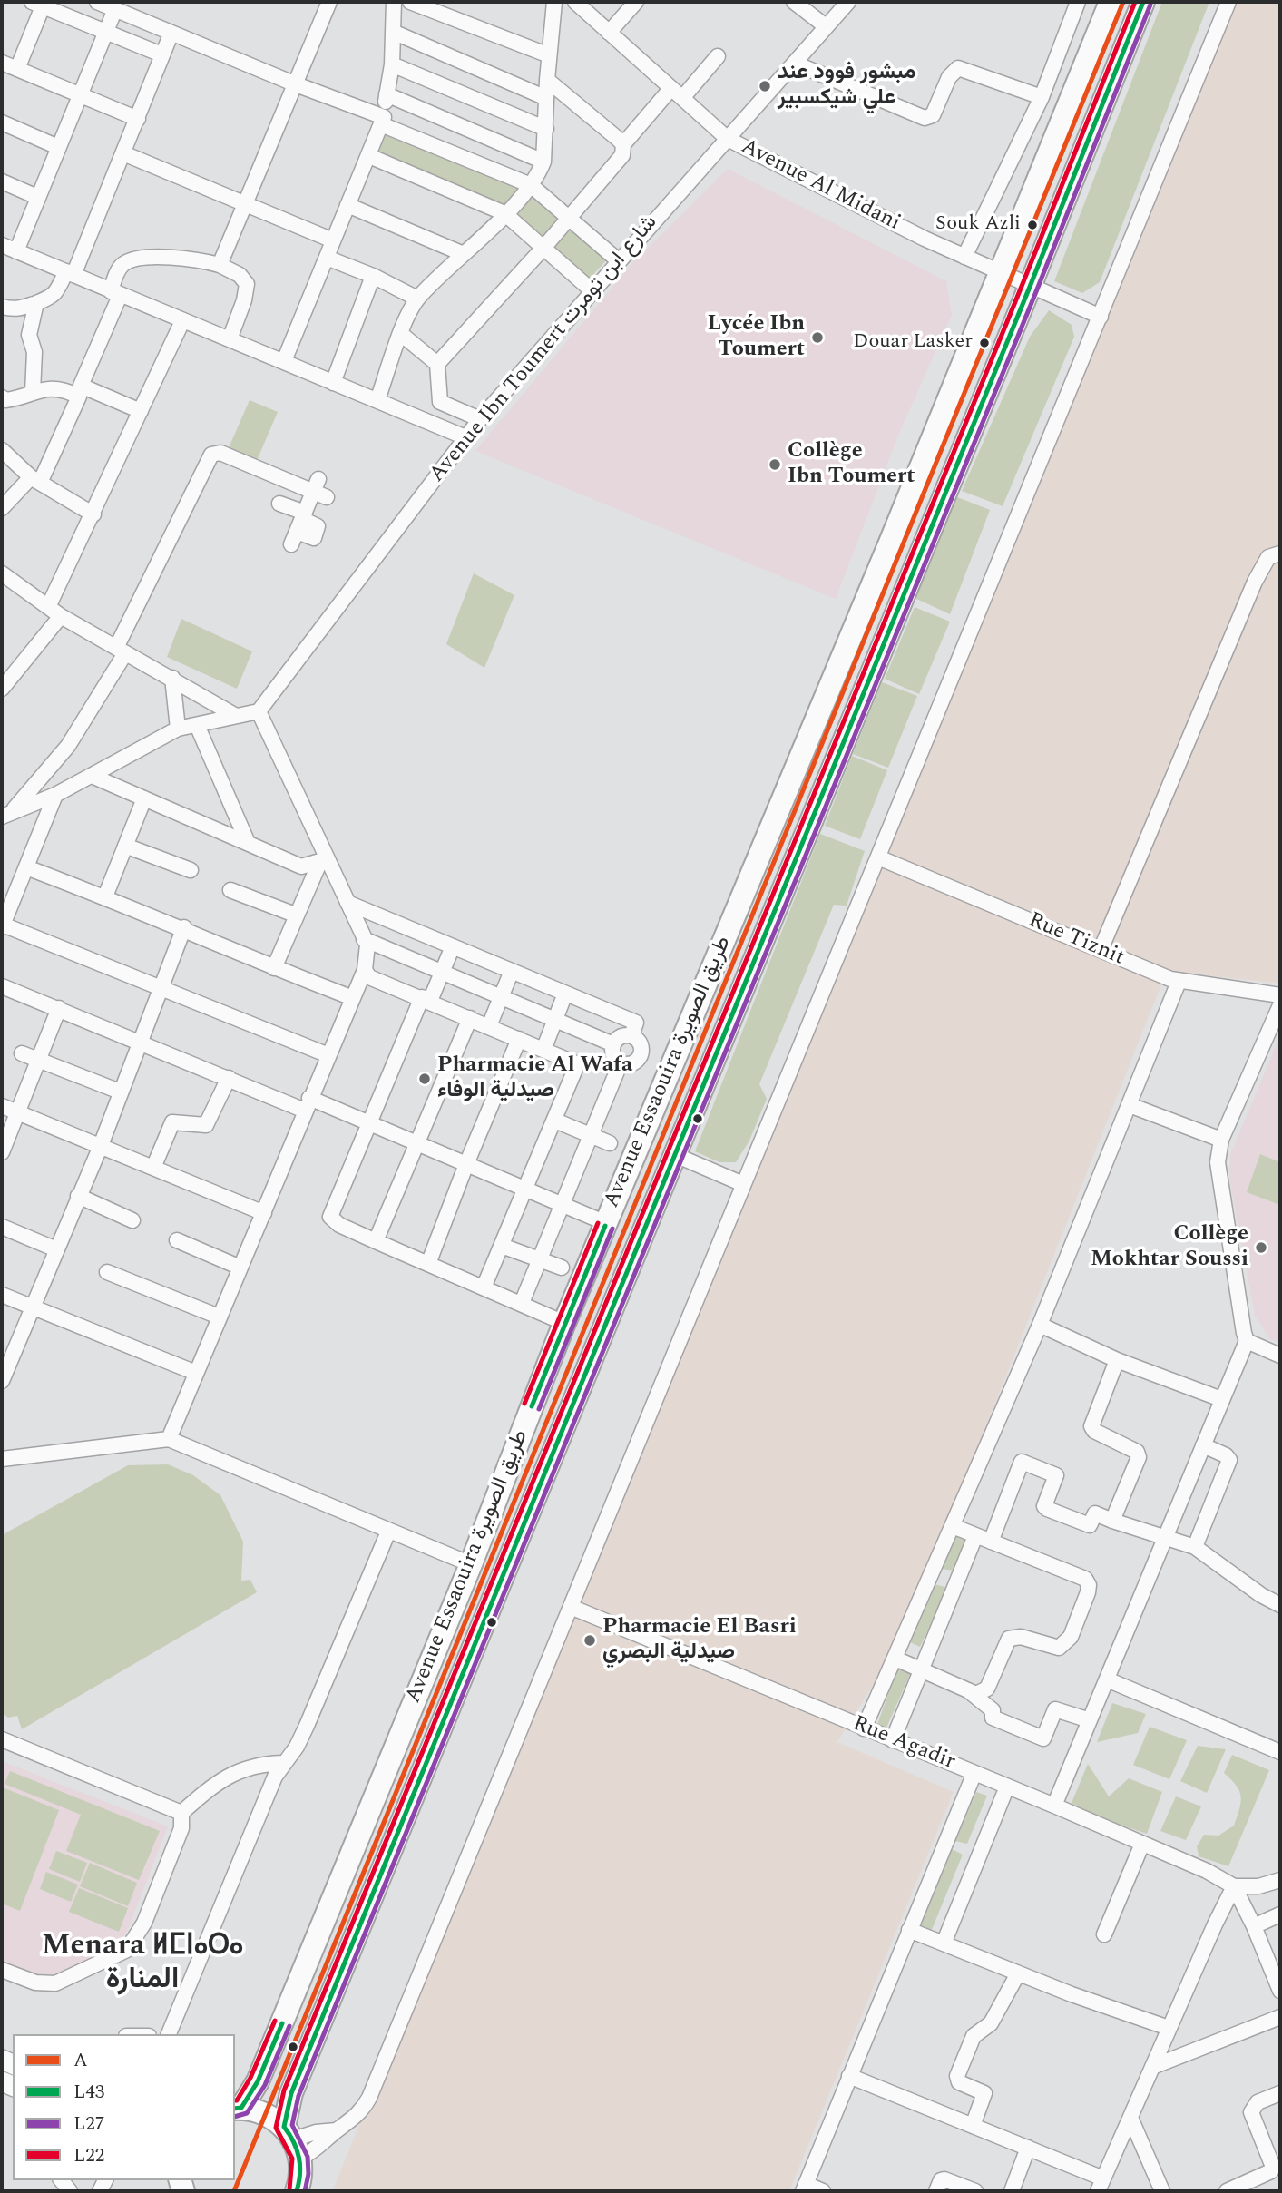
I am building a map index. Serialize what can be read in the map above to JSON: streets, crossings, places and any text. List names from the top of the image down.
{
  "streets": {
    "main road": ["Avenue Essaouira طريق الصويرة"],
    "street": [
      "Avenue Al Midani",
      "Avenue Ibn Toumert شارع ابن تومرت",
      "Rue Tiznit",
      "Rue Agadir"
    ]
  },
  "crossings": [
    ["Avenue Al Midani", "Avenue Ibn Toumert شارع ابن تومرت"],
    ["Avenue Al Midani", "Avenue Essaouira طريق الصويرة"]
  ],
  "districts": ["Menara ⵍⵎⵏⴰⵔⴰ المنارة"],
  "places": [
    "مبشور فوود عند علي شيكسبير",
    "Souk Azli",
    "Lycée Ibn Toumert",
    "Douar Lasker",
    "Collège Ibn Toumert",
    "Pharmacie Al Wafa صيدلية الوفاء",
    "Collège Mokhtar Soussi",
    "Pharmacie El Basri صيدلية البصري"
  ],
  "lines": [
    "transit line A",
    "transit line L43",
    "transit line L22",
    "transit line L27"
  ],
  "legend": [
    "A",
    "L43",
    "L27",
    "L22"
  ]
}
